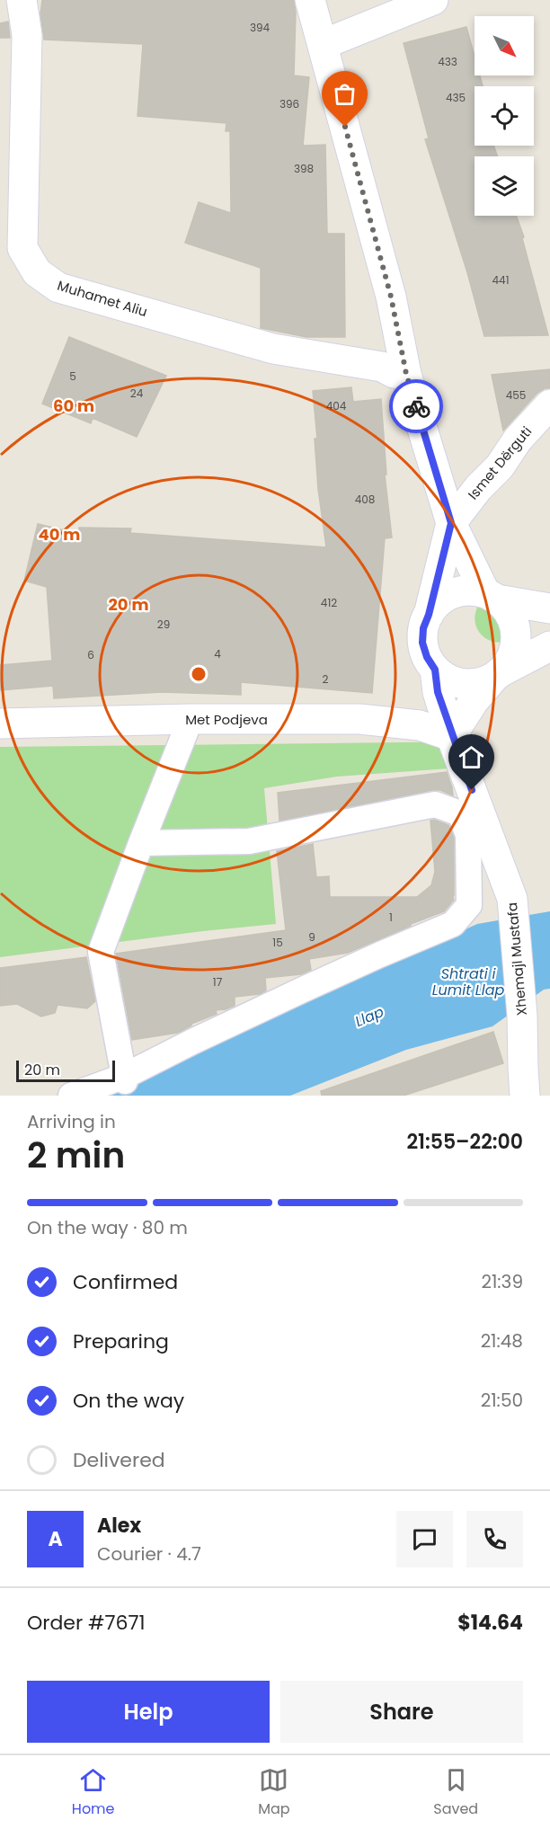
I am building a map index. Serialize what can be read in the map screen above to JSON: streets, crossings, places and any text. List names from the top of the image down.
{
  "streets": {
    "main road": [
      "Muhamet Aliu",
      "Ismet Dërguti",
      "Met Podjeva",
      "Xhemajl Mustafa"
    ]
  },
  "crossings": [
    ["Met Podjeva", "Xhemajl Mustafa"]
  ],
  "water": ["Shtrati i Lumit Llap", "Llap"],
  "house_numbers": [
    "394",
    "433",
    "435",
    "396",
    "398",
    "441",
    "5",
    "24",
    "455",
    "404",
    "408",
    "412",
    "29",
    "4",
    "6",
    "2",
    "1",
    "9",
    "15",
    "17"
  ],
  "scale_bar": "20 m",
  "north": "bottom right",
  "page": {
    "scale": "20 m",
    "heading": ["2 min", "Arriving in", "21:55–22:00"],
    "panel": [
      "Alex",
      "Courier · 4.7",
      "Order #7671",
      "$14.64"
    ],
    "bar": "On the way · 80 m",
    "list": [
      ["Confirmed", "21:39"],
      ["Preparing", "21:48"],
      ["On the way", "21:50"],
      "Delivered"
    ],
    "round": "A",
    "buttons": ["Help", "Share"],
    "tabs": ["Home", "Map", "Saved"]
  },
  "rings": ["60 m", "40 m", "20 m"]
}
